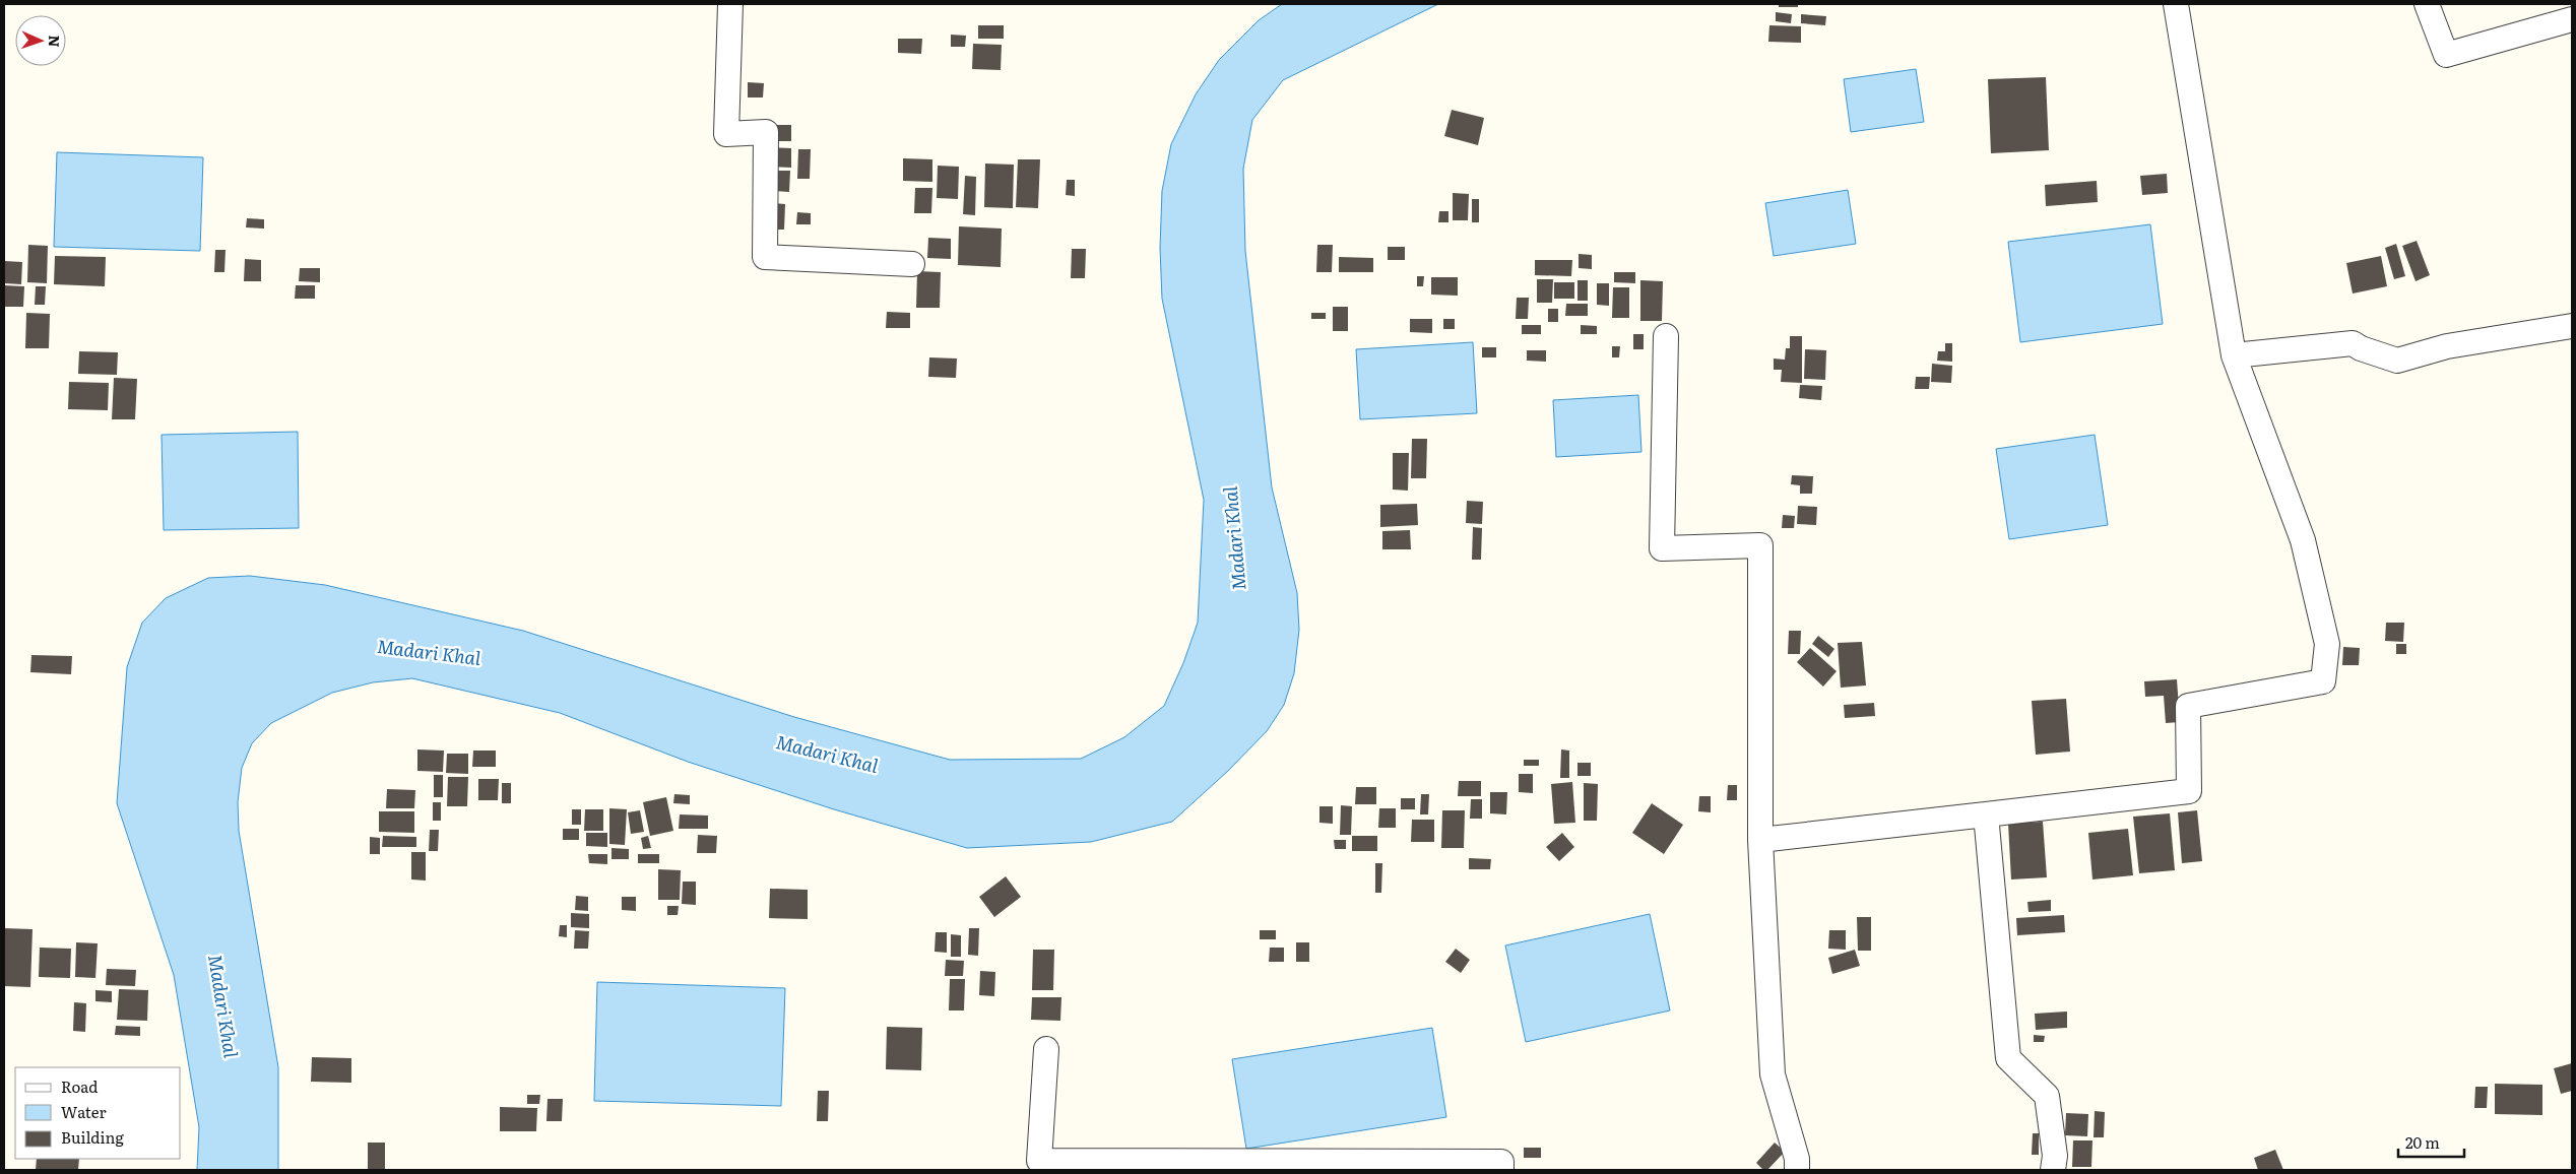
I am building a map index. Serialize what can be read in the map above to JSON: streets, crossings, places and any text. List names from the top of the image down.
{
  "water": ["Madari Khal"],
  "legend": ["Road", "Water", "Building"],
  "scale_bar": "20 m",
  "north": "right"
}
